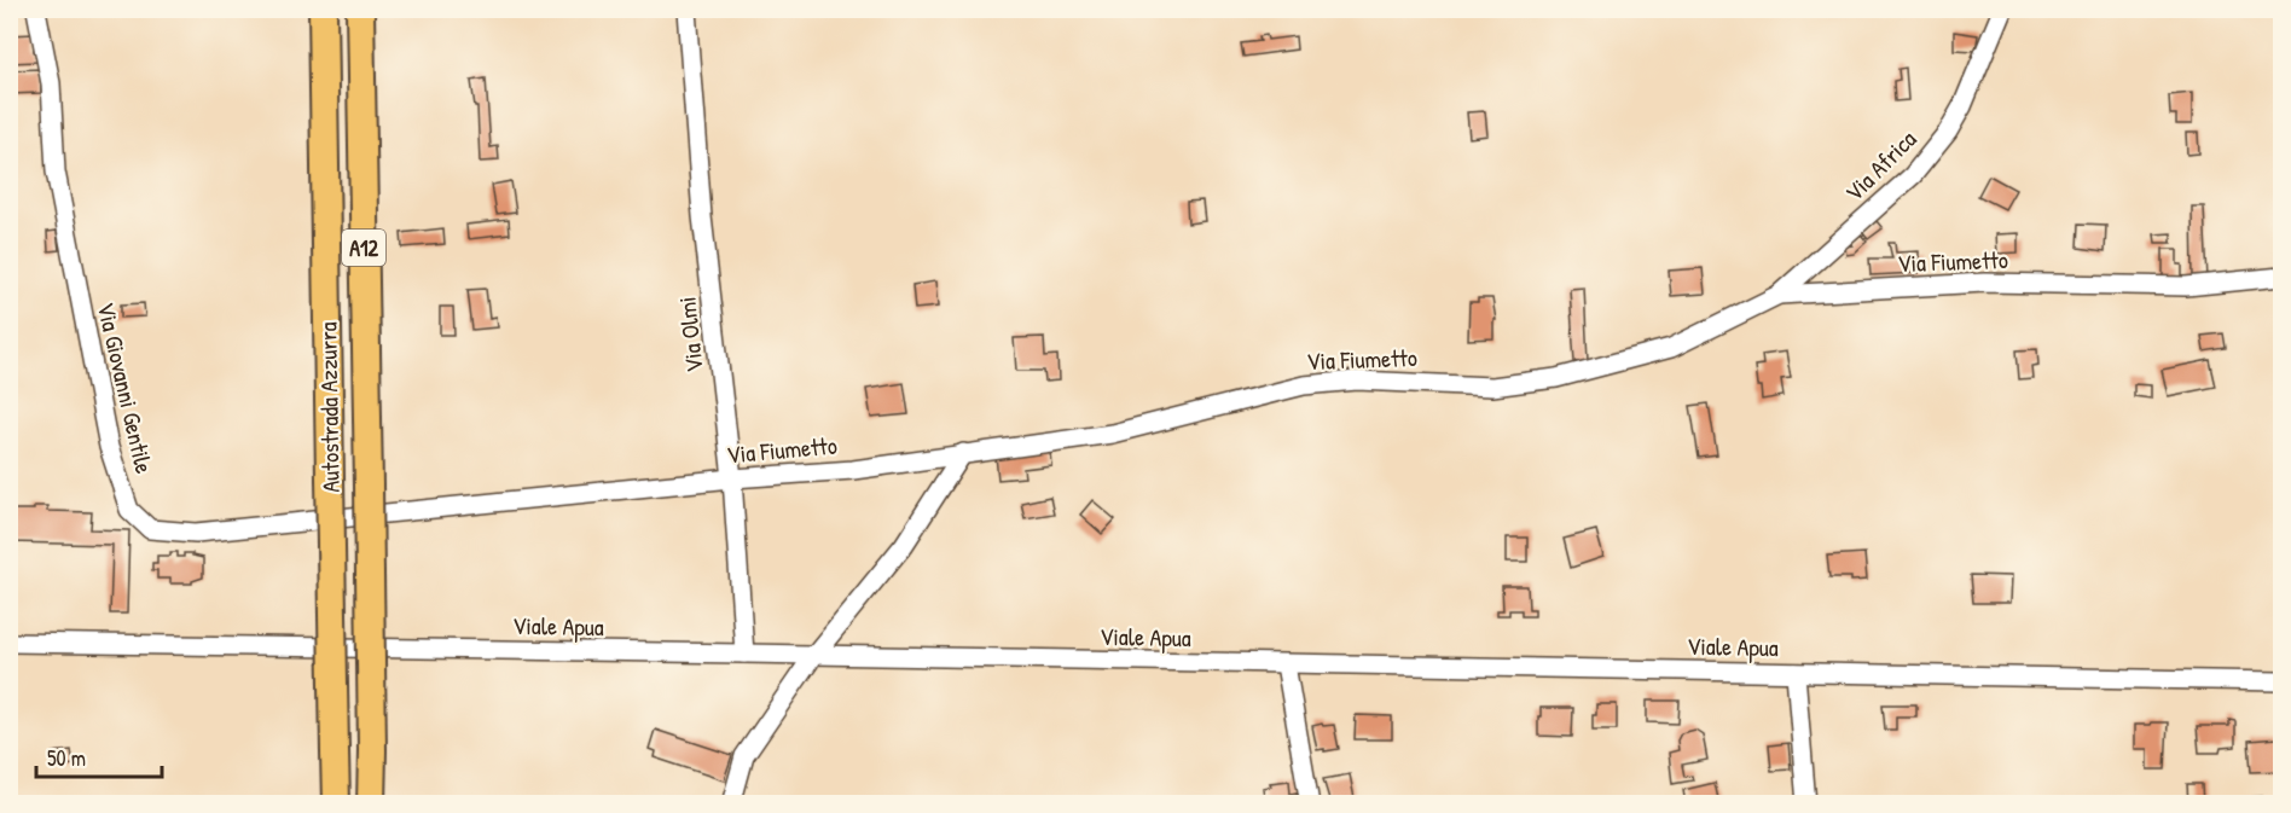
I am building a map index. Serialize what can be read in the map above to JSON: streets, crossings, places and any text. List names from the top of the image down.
{
  "streets": {
    "highway": ["A12", "Autostrada Azzurra"],
    "street": [
      "Via Africa",
      "Via Fiumetto",
      "Via Olmi",
      "Via Giovanni Gentile",
      "Viale Apua"
    ]
  },
  "crossings": [
    ["Via Africa", "Via Fiumetto"],
    ["Via Fiumetto", "Via Olmi"],
    ["Via Fiumetto", "Via Giovanni Gentile"],
    ["Via Olmi", "Viale Apua"]
  ],
  "scale_bar": "50 m"
}
